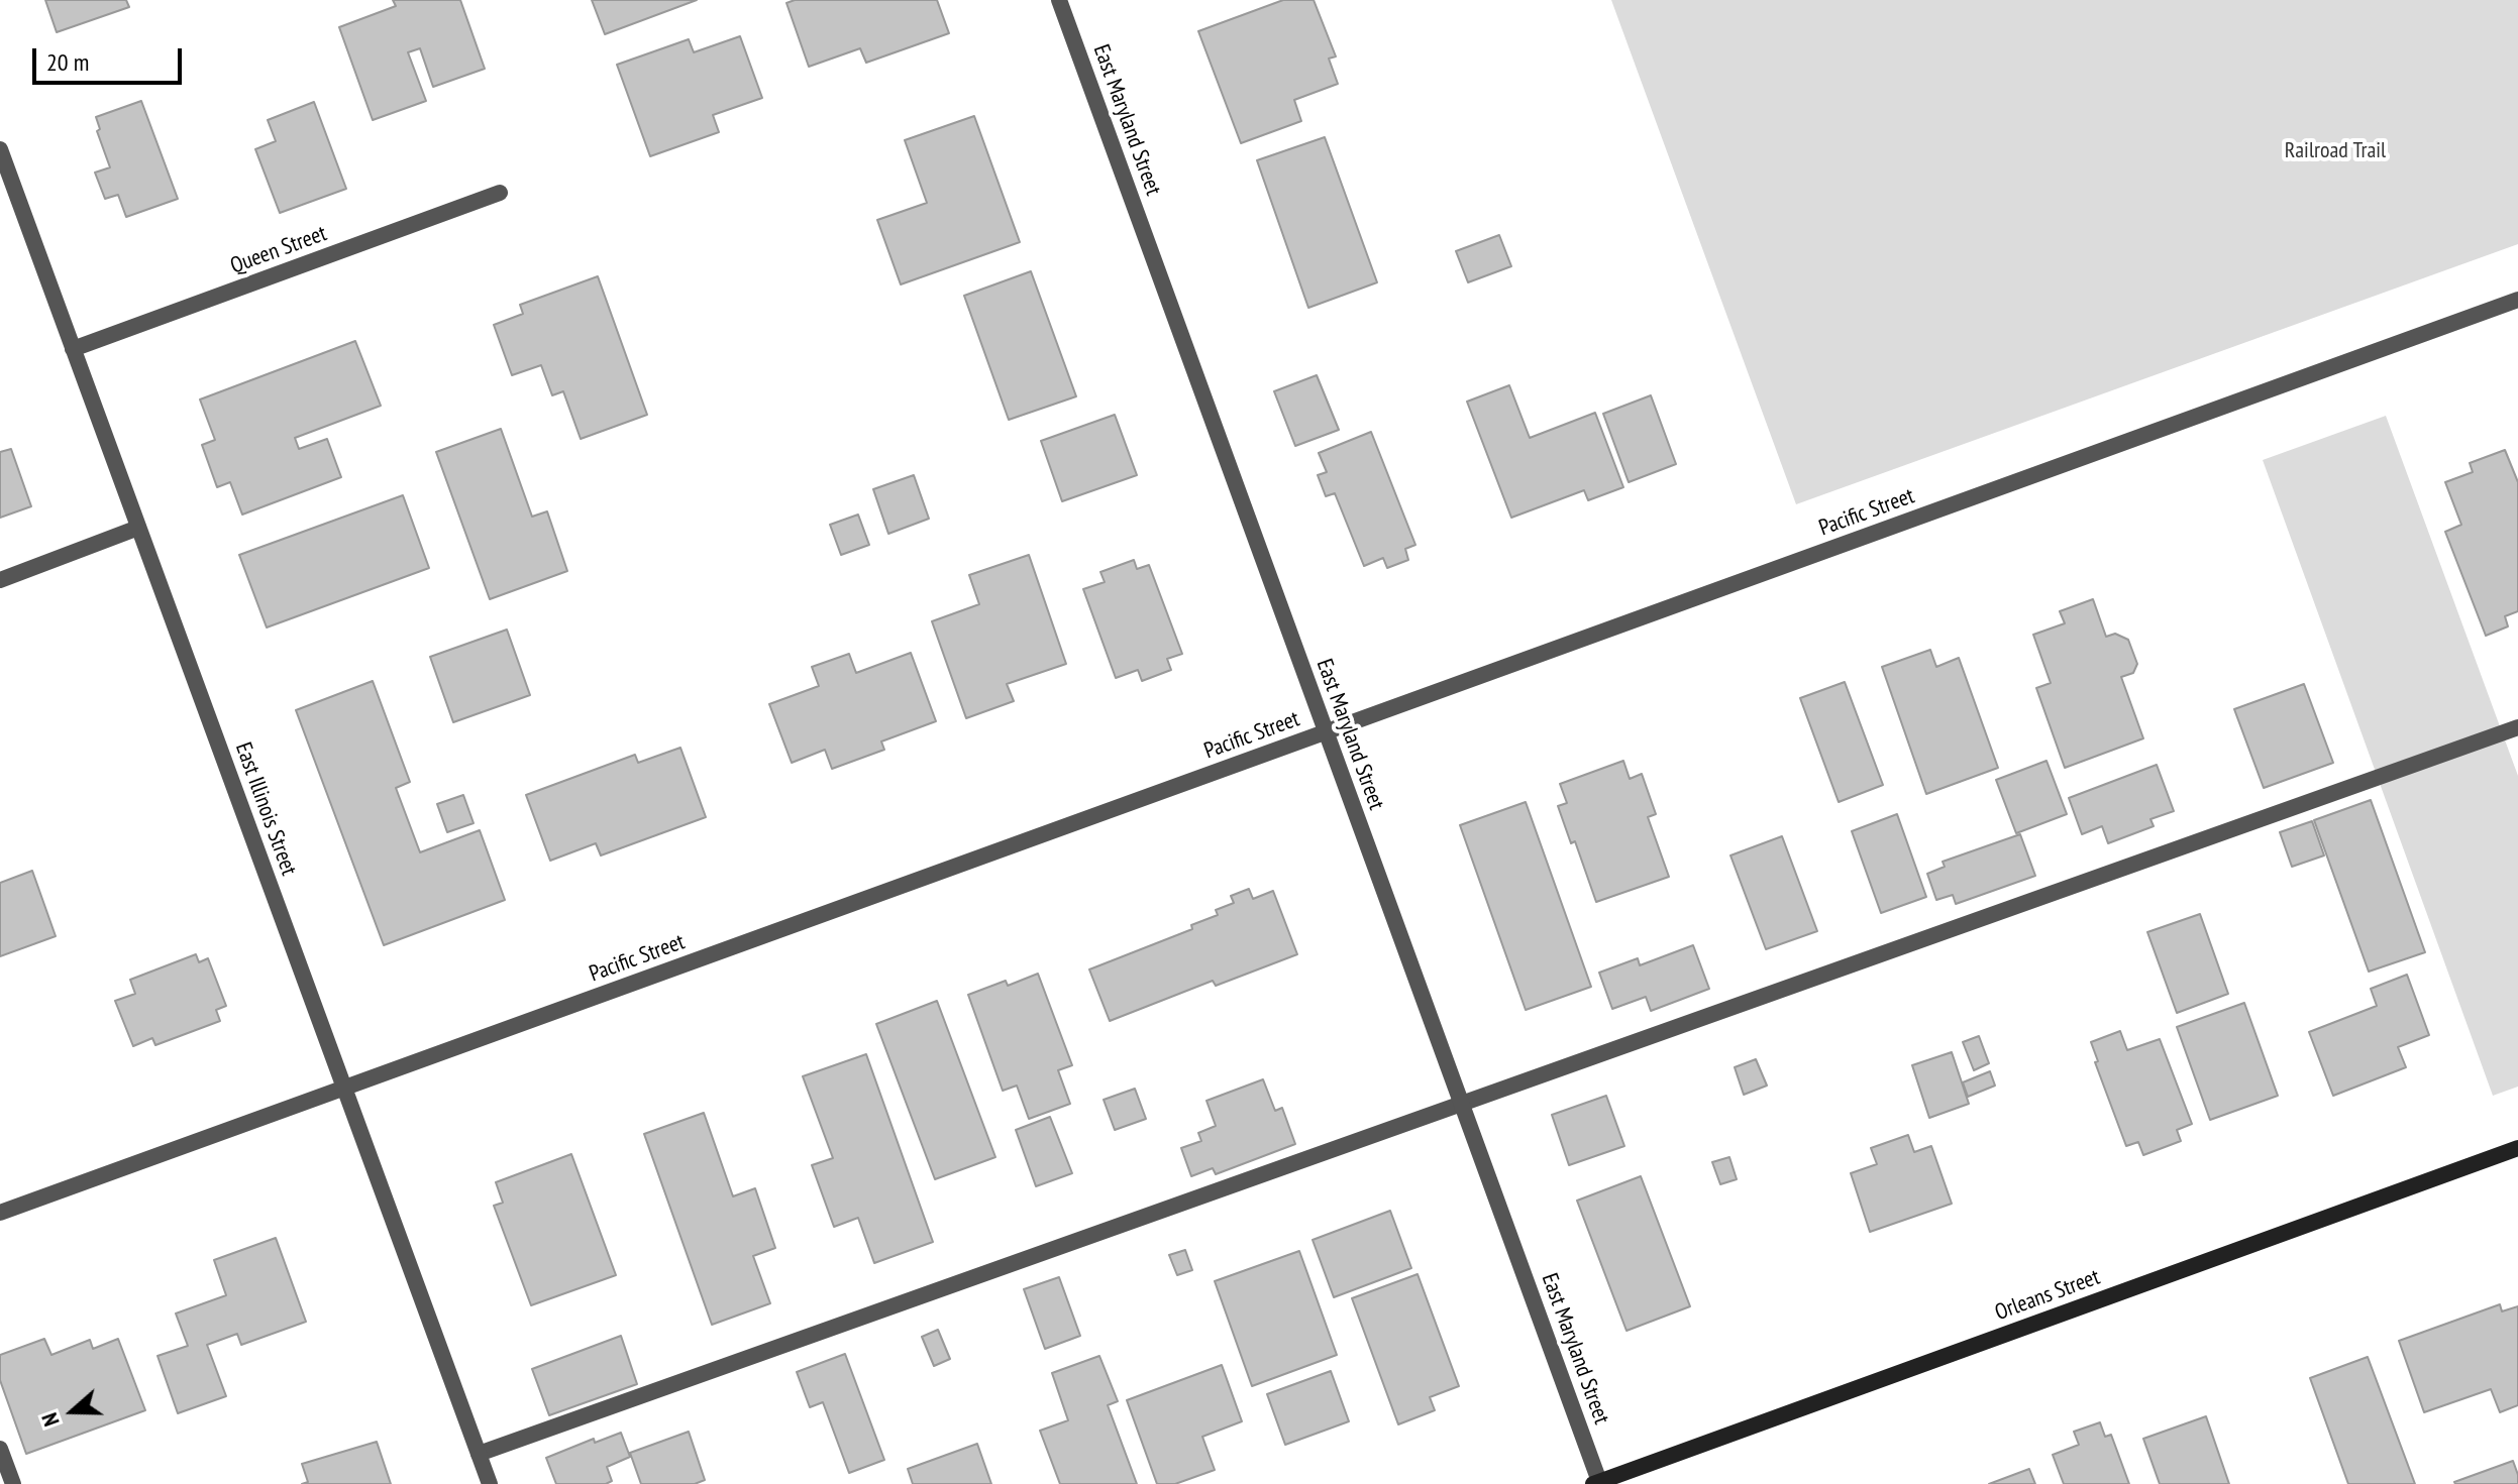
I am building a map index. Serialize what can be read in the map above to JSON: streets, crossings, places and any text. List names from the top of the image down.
{
  "streets": {
    "main road": ["Orleans Street"],
    "street": [
      "East Maryland Street",
      "Queen Street",
      "Pacific Street",
      "East Illinois Street"
    ]
  },
  "crossings": [
    ["East Maryland Street", "Pacific Street"],
    ["East Maryland Street", "Orleans Street"],
    ["Queen Street", "East Illinois Street"],
    ["Pacific Street", "East Illinois Street"]
  ],
  "parks": ["Railroad Trail"],
  "scale_bar": "20 m",
  "north": "left"
}
